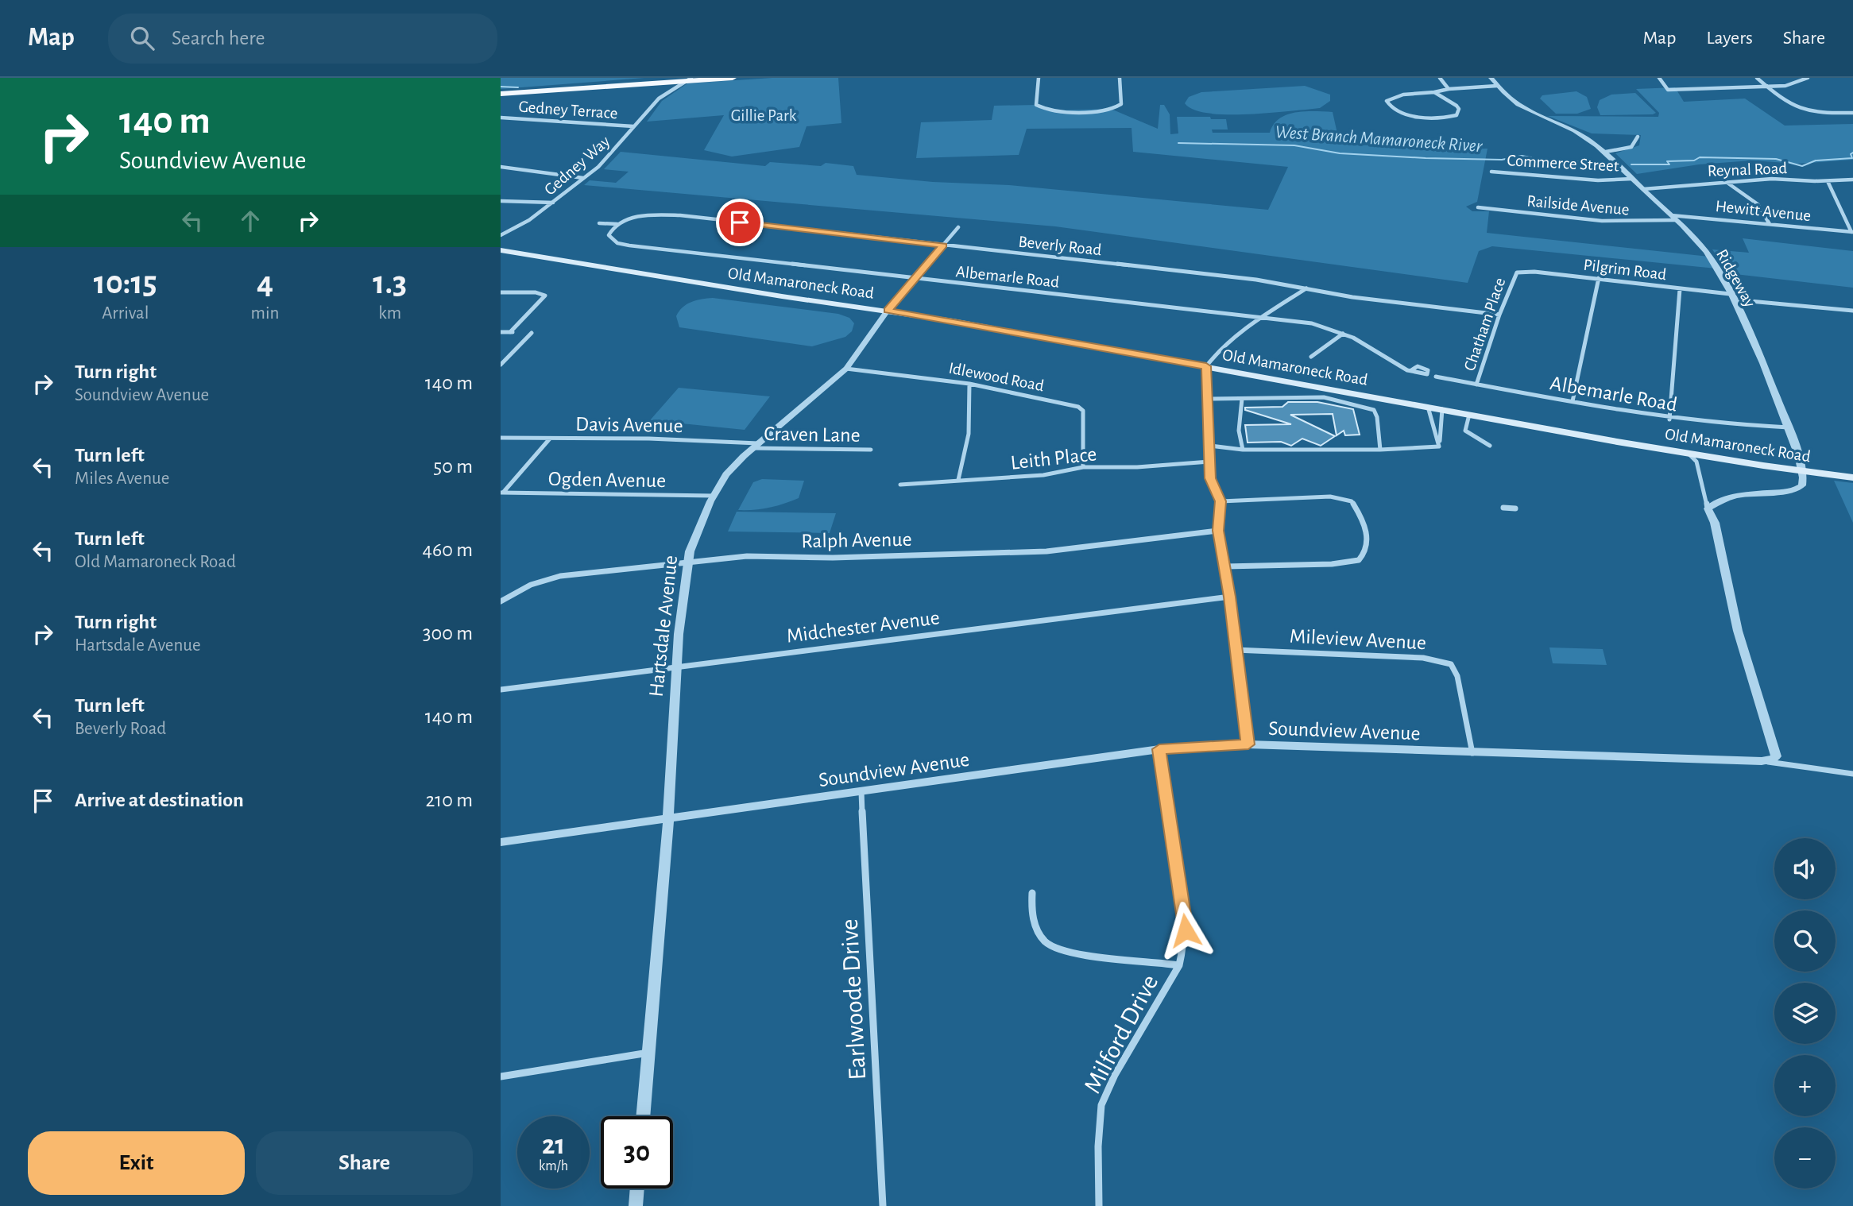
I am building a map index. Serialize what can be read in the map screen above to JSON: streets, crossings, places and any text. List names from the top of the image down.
{
  "streets": {
    "main road": ["Old Mamaroneck Road"],
    "street": [
      "Gedney Terrace",
      "Commerce Street",
      "Gedney Way",
      "Reynal Road",
      "Railside Avenue",
      "Hewitt Avenue",
      "Beverly Road",
      "Pilgrim Road",
      "Albemarle Road",
      "Ridgeway",
      "Chatham Place",
      "Idlewood Road",
      "Davis Avenue",
      "Craven Lane",
      "Leith Place",
      "Ogden Avenue",
      "Ralph Avenue",
      "Hartsdale Avenue",
      "Midchester Avenue",
      "Mileview Avenue",
      "Soundview Avenue",
      "Earlwoode Drive",
      "Milford Drive"
    ]
  },
  "crossings": [
    ["Gedney Terrace", "Gedney Way"],
    ["Commerce Street", "Ridgeway"],
    ["Reynal Road", "Ridgeway"],
    ["Railside Avenue", "Hewitt Avenue"],
    ["Railside Avenue", "Ridgeway"],
    ["Hewitt Avenue", "Ridgeway"],
    ["Beverly Road", "Albemarle Road"],
    ["Beverly Road", "Chatham Place"],
    ["Beverly Road", "Hartsdale Avenue"],
    ["Pilgrim Road", "Ridgeway"],
    ["Pilgrim Road", "Chatham Place"],
    ["Albemarle Road", "Ridgeway"],
    ["Albemarle Road", "Chatham Place"],
    ["Albemarle Road", "Hartsdale Avenue"],
    ["Ridgeway", "Old Mamaroneck Road"],
    ["Old Mamaroneck Road", "Hartsdale Avenue"],
    ["Idlewood Road", "Leith Place"],
    ["Idlewood Road", "Hartsdale Avenue"],
    ["Davis Avenue", "Craven Lane"],
    ["Davis Avenue", "Hartsdale Avenue"],
    ["Craven Lane", "Hartsdale Avenue"],
    ["Ogden Avenue", "Hartsdale Avenue"],
    ["Ralph Avenue", "Hartsdale Avenue"],
    ["Hartsdale Avenue", "Midchester Avenue"],
    ["Hartsdale Avenue", "Soundview Avenue"],
    ["Mileview Avenue", "Soundview Avenue"],
    ["Soundview Avenue", "Earlwoode Drive"],
    ["Soundview Avenue", "Milford Drive"]
  ],
  "water": ["West Branch Mamaroneck River"],
  "parks": ["Gillie Park"],
  "page": {
    "header": "Map",
    "search": "Search here",
    "nav": ["Map", "Layers", "Share"],
    "turn": ["140 m", "Soundview Avenue"],
    "eta": [
      "10:15",
      "Arrival",
      "4",
      "min",
      "1.3",
      "km"
    ],
    "list": [
      {
        "name": "Turn right",
        "note": "Soundview Avenue",
        "value": "140 m"
      },
      {
        "name": "Turn left",
        "note": "Miles Avenue",
        "value": "50 m"
      },
      {
        "name": "Turn left",
        "note": "Old Mamaroneck Road",
        "value": "460 m"
      },
      {
        "name": "Turn right",
        "note": "Hartsdale Avenue",
        "value": "300 m"
      },
      {
        "name": "Turn left",
        "note": "Beverly Road",
        "value": "140 m"
      },
      {
        "name": "Arrive at destination",
        "value": "210 m"
      }
    ],
    "map_buttons": ["+", "−"],
    "speed": "21 km/h",
    "limit": "30",
    "buttons": ["Exit", "Share"]
  }
}
